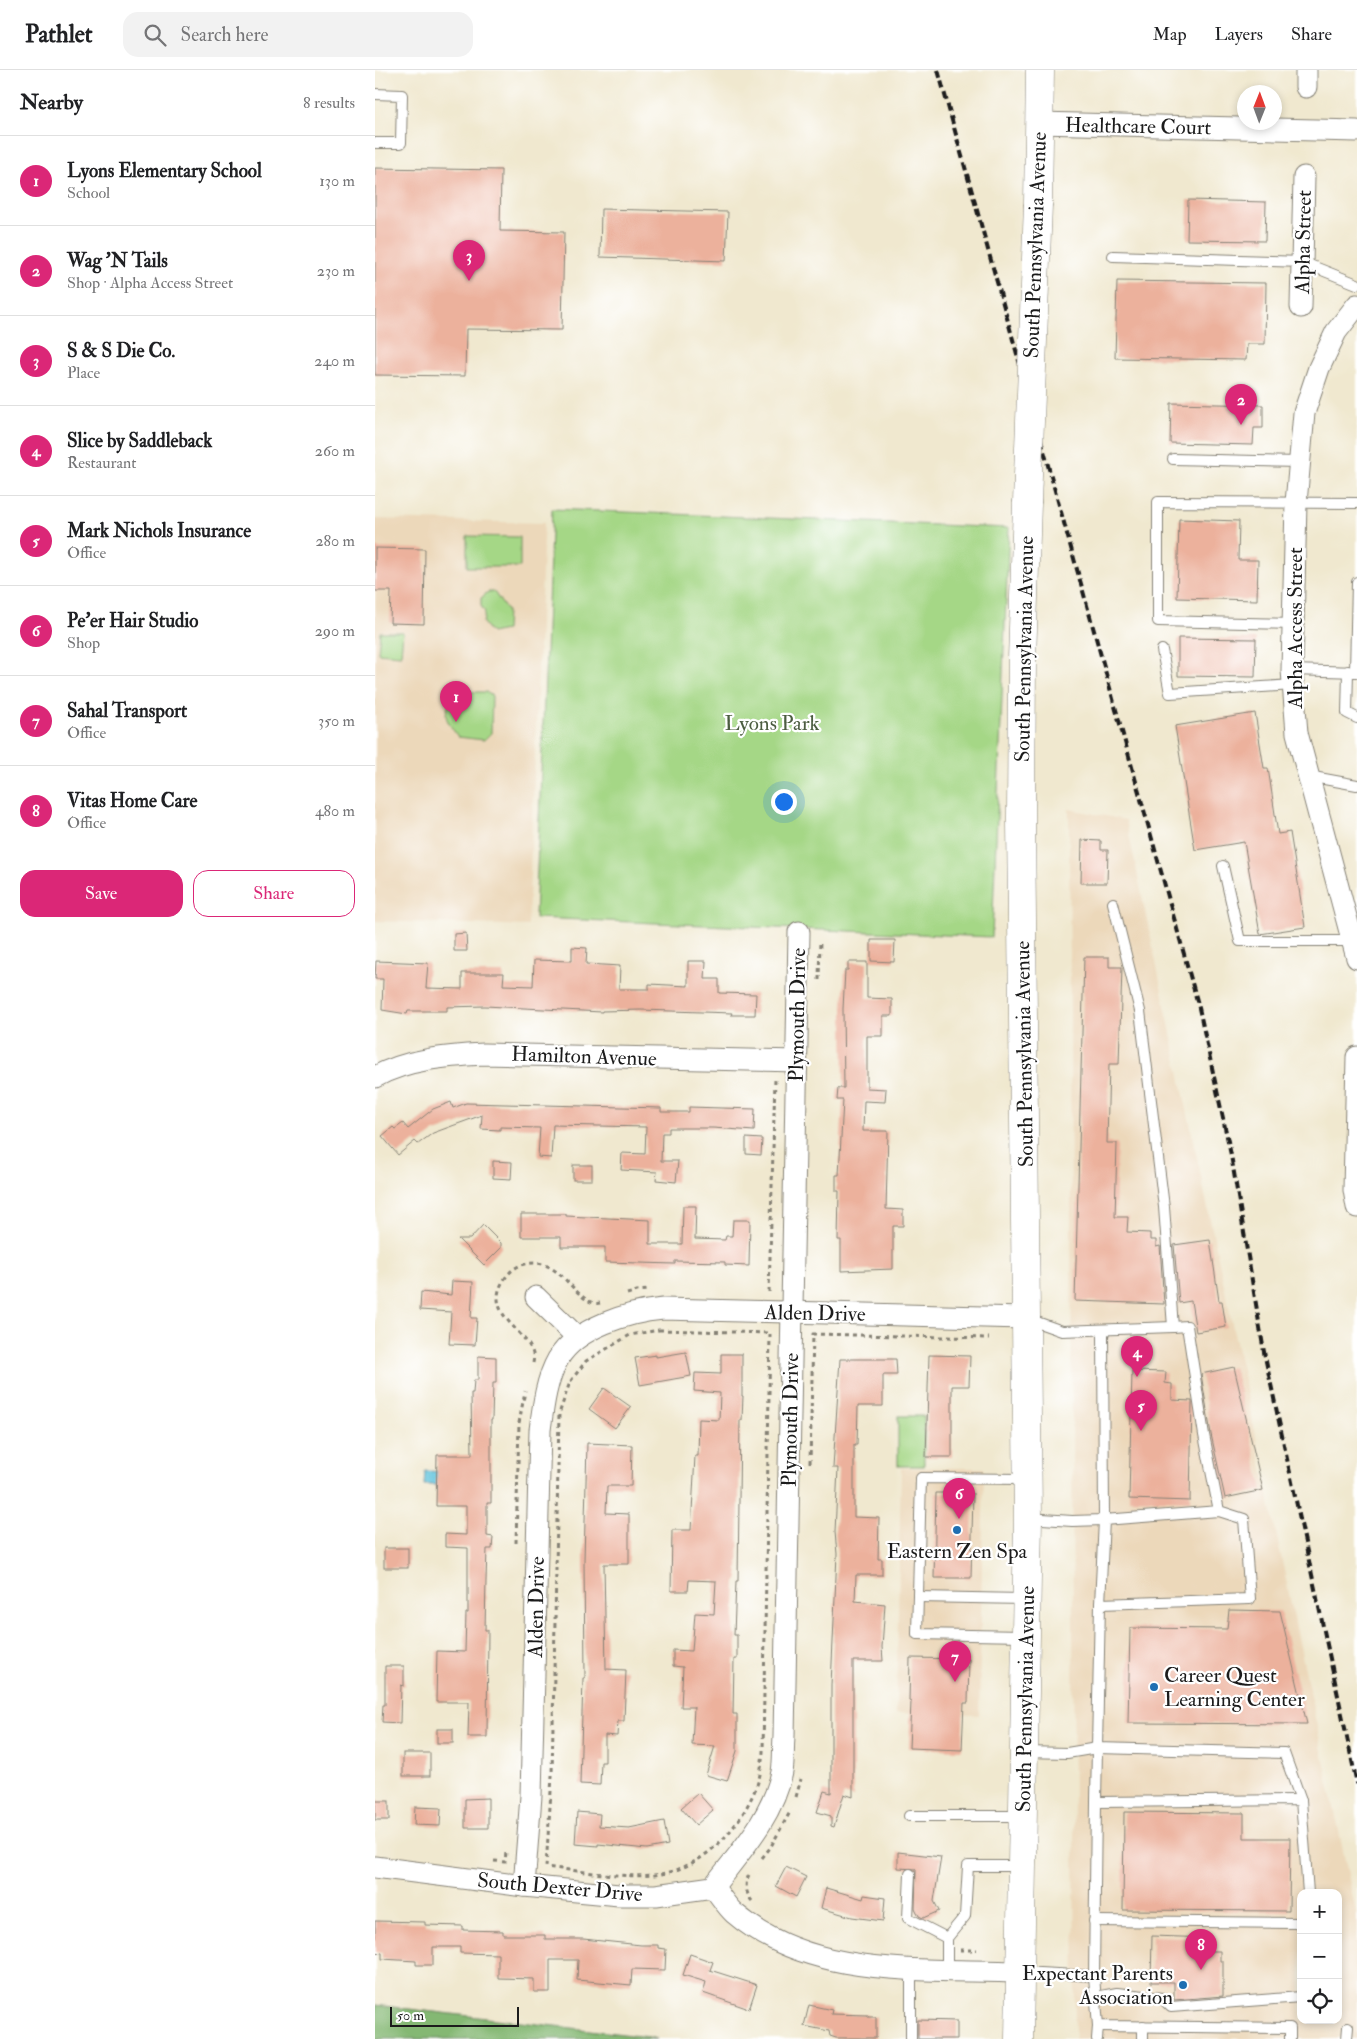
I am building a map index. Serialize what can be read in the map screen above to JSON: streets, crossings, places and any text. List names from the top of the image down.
{
  "streets": {
    "main road": ["South Pennsylvania Avenue"],
    "street": [
      "Healthcare Court",
      "Alpha Street",
      "Alpha Access Street",
      "Plymouth Drive",
      "Hamilton Avenue",
      "Alden Drive",
      "South Dexter Drive"
    ]
  },
  "crossings": [
    ["Healthcare Court", "South Pennsylvania Avenue"],
    ["South Pennsylvania Avenue", "Alden Drive"],
    ["Plymouth Drive", "Hamilton Avenue"],
    ["Plymouth Drive", "Alden Drive"],
    ["Plymouth Drive", "South Dexter Drive"],
    ["Alden Drive", "South Dexter Drive"]
  ],
  "parks": ["Lyons Park"],
  "places": ["Eastern Zen Spa", "Career Quest Learning Center", "Expectant Parents Association"],
  "scale_bar": "50 m",
  "north": "top",
  "page": {
    "header": "Pathlet",
    "search": "Search here",
    "nav": ["Map", "Layers", "Share"],
    "heading": ["Nearby", "8 results"],
    "list": [
      {
        "mark": "1",
        "name": "Lyons Elementary School",
        "note": "School",
        "value": "130 m"
      },
      {
        "mark": "2",
        "name": "Wag 'N Tails",
        "note": "Shop · Alpha Access Street",
        "value": "230 m"
      },
      {
        "mark": "3",
        "name": "S & S Die Co.",
        "note": "Place",
        "value": "240 m"
      },
      {
        "mark": "4",
        "name": "Slice by Saddleback",
        "note": "Restaurant",
        "value": "260 m"
      },
      {
        "mark": "5",
        "name": "Mark Nichols Insurance",
        "note": "Office",
        "value": "280 m"
      },
      {
        "mark": "6",
        "name": "Pe'er Hair Studio",
        "note": "Shop",
        "value": "290 m"
      },
      {
        "mark": "7",
        "name": "Sahal Transport",
        "note": "Office",
        "value": "350 m"
      },
      {
        "mark": "8",
        "name": "Vitas Home Care",
        "note": "Office",
        "value": "480 m"
      }
    ],
    "pins": [
      "3",
      "2",
      "1",
      "4",
      "5",
      "6",
      "7",
      "8"
    ],
    "buttons": ["Save", "Share"],
    "map_buttons": ["+", "−"],
    "scale": "50 m"
  }
}
